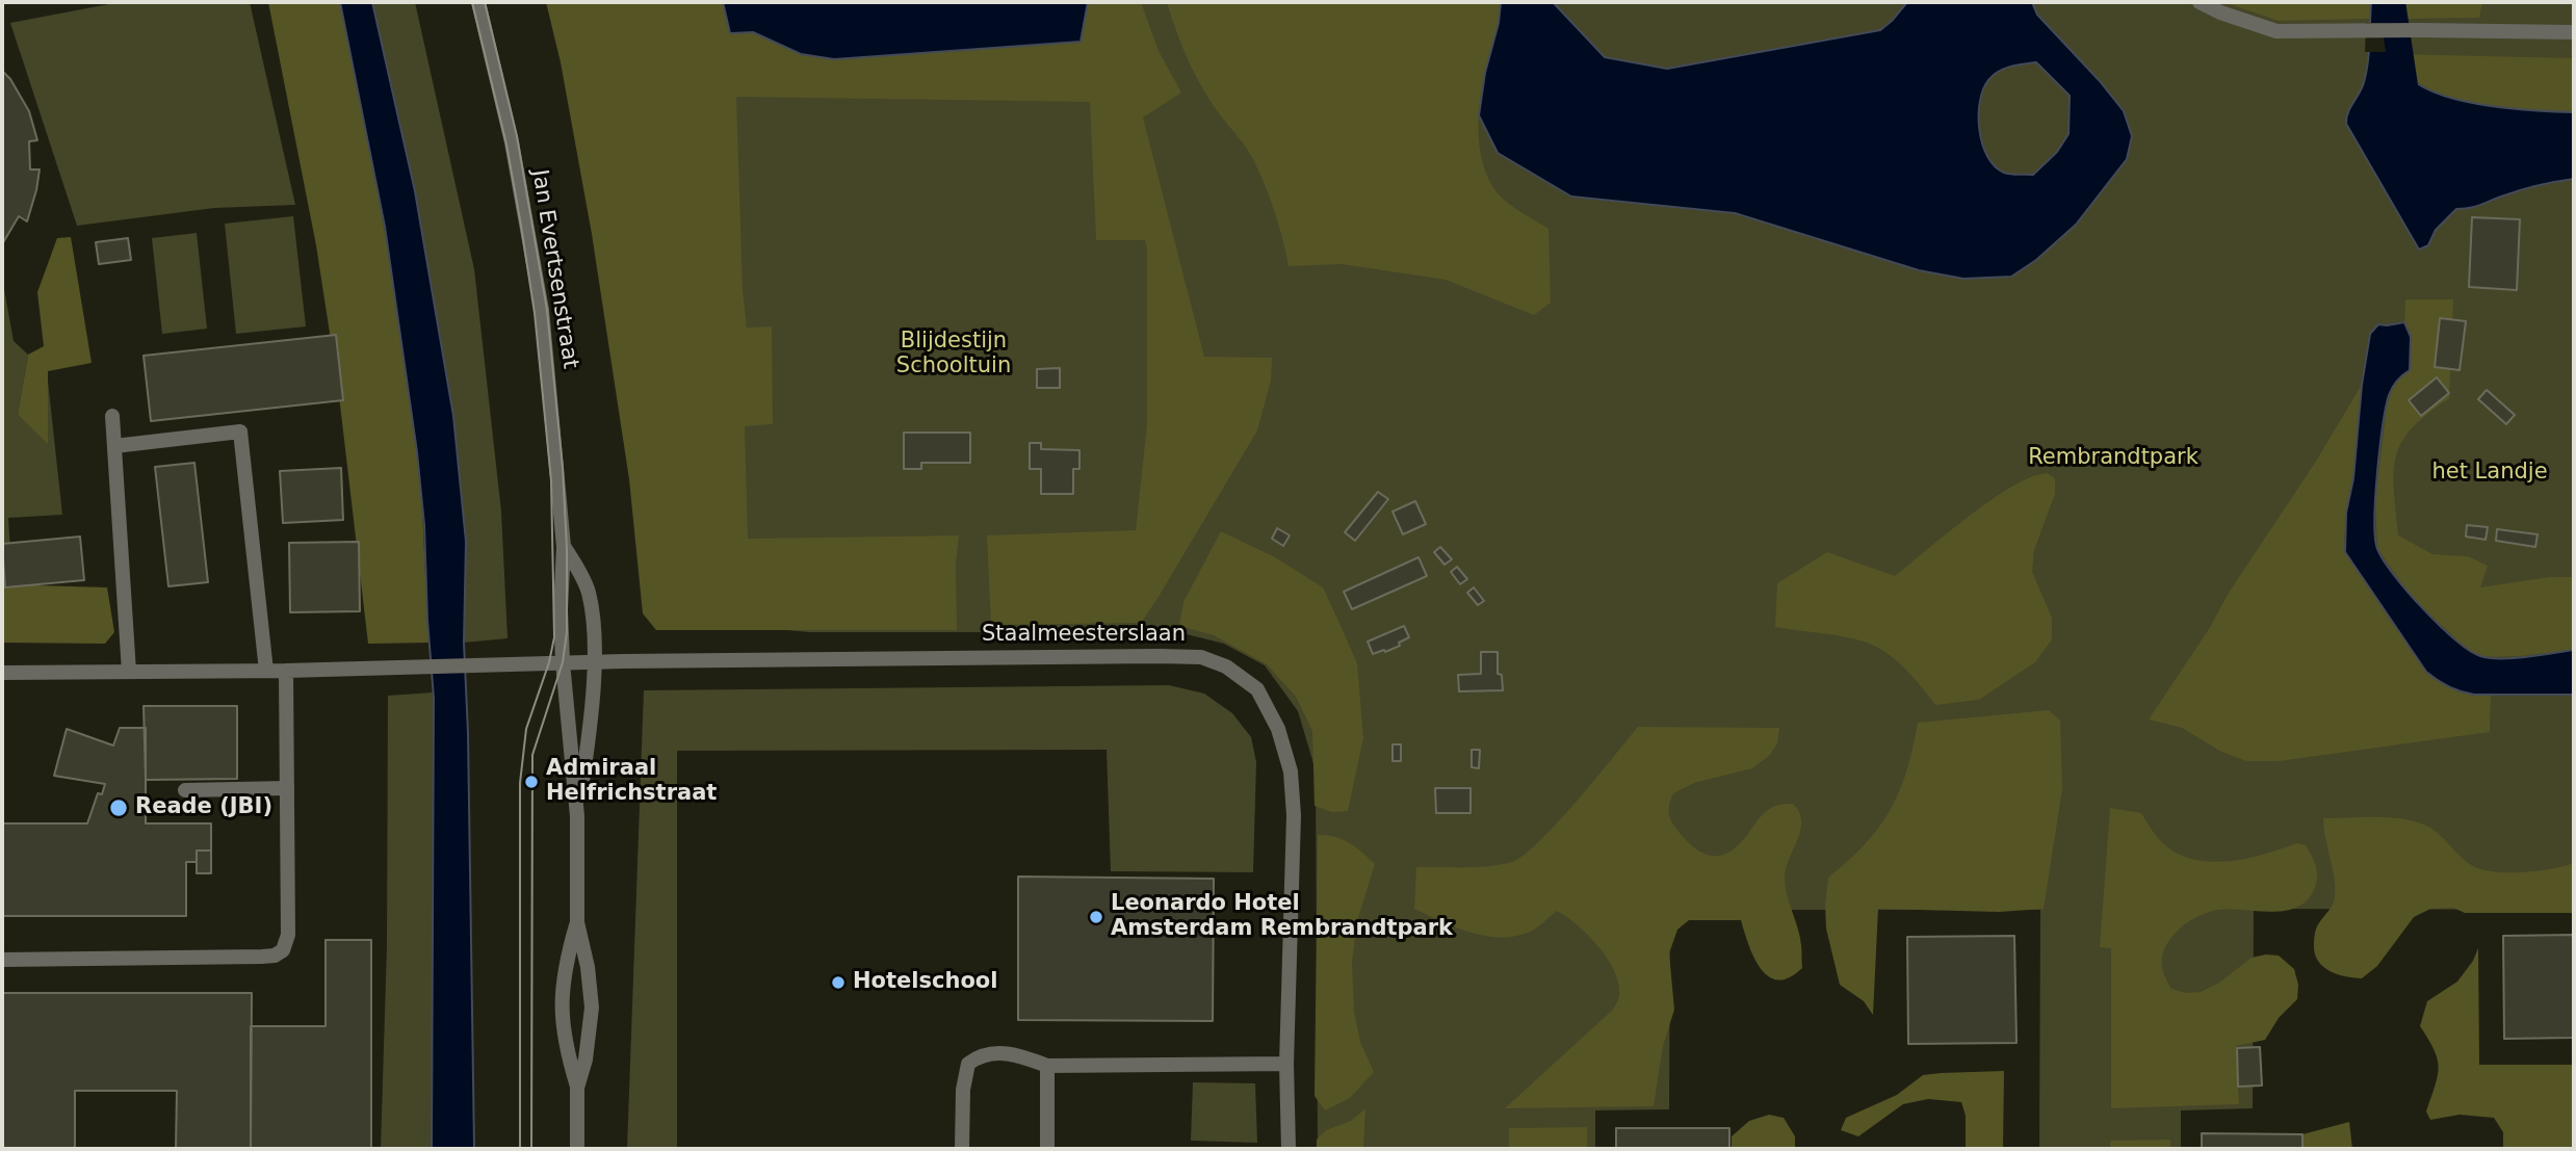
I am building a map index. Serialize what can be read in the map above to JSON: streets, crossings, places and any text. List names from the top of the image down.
{
  "streets": {
    "street": ["Jan Evertsenstraat", "Staalmeesterslaan"]
  },
  "crossings": [
    ["Jan Evertsenstraat", "Staalmeesterslaan"]
  ],
  "parks": ["Blijdestijn Schooltuin", "Rembrandtpark", "het Landje"],
  "places": [
    "Admiraal Helfrichstraat",
    "Reade (JBI)",
    "Leonardo Hotel Amsterdam Rembrandtpark",
    "Hotelschool"
  ]
}
